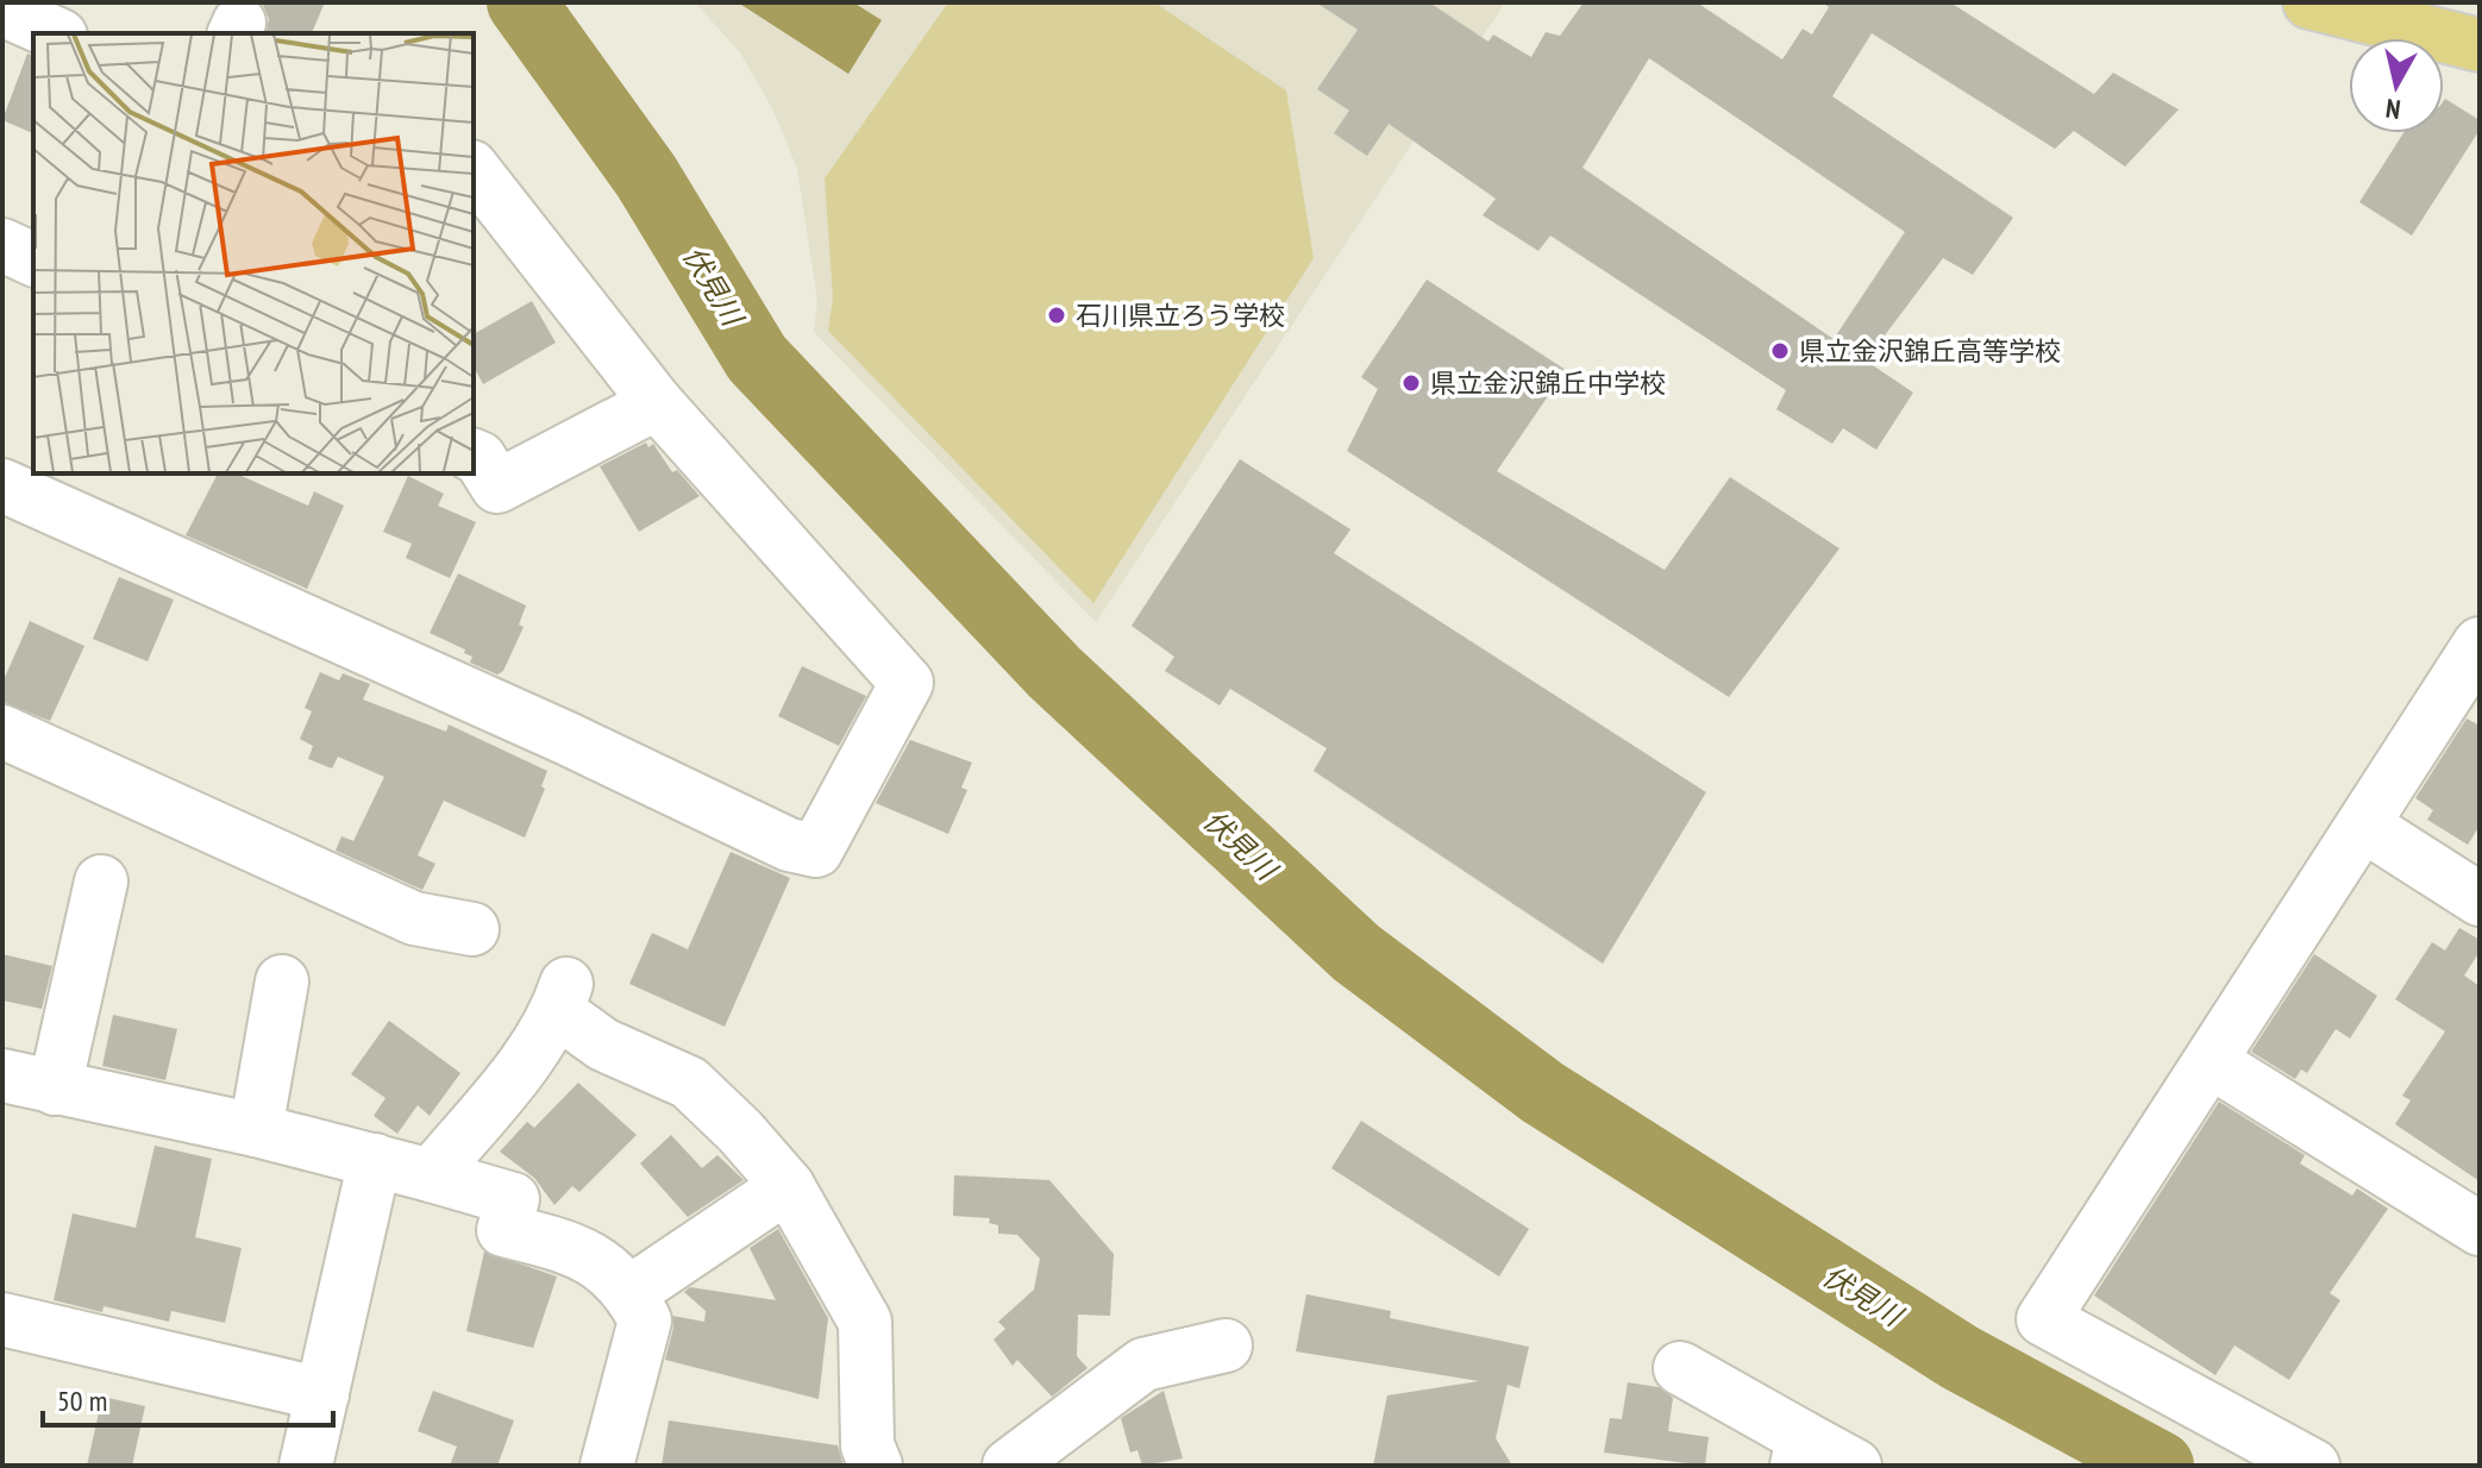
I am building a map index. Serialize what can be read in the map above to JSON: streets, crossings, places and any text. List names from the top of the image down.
{
  "water": ["伏見川"],
  "places": ["石川県立ろう学校", "県立金沢錦丘高等学校", "県立金沢錦丘中学校"],
  "scale_bar": "50 m",
  "north": "bottom"
}
